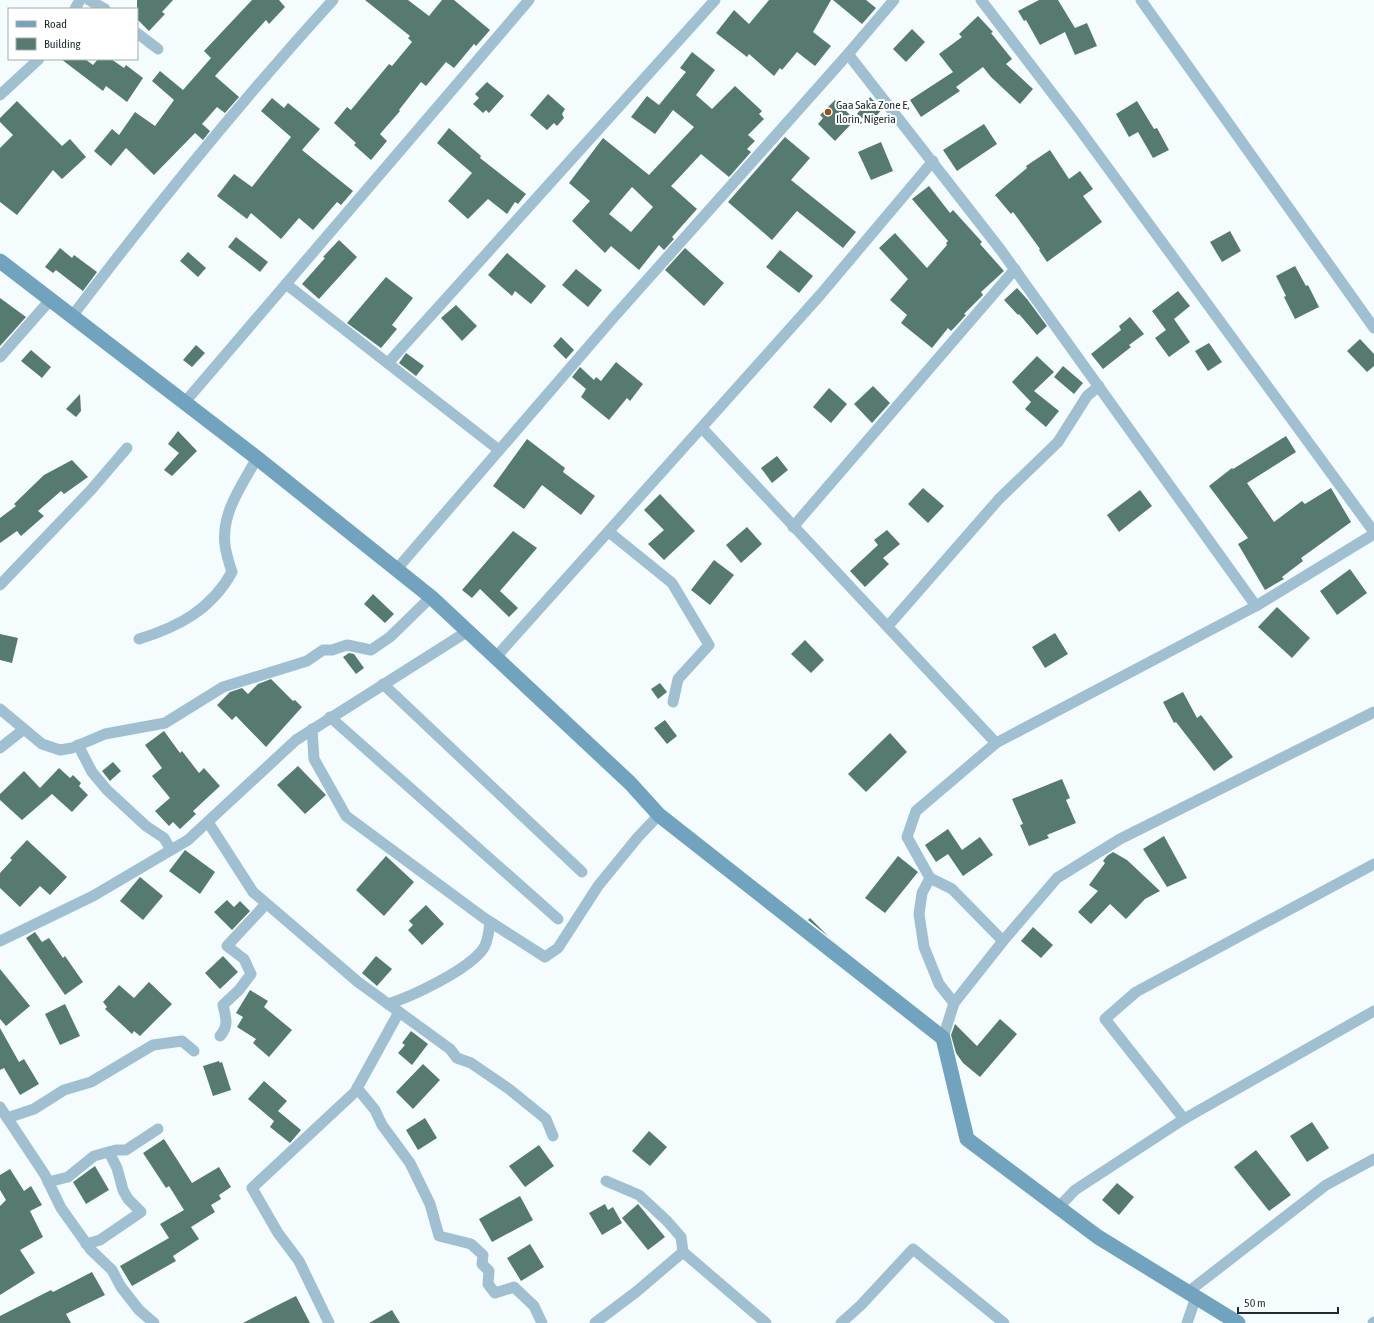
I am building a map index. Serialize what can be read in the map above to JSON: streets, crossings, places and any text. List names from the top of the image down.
{
  "places": ["Gaa Saka Zone E, Ilorin, Nigeria"],
  "legend": ["Road", "Building"],
  "scale_bar": "50 m"
}
